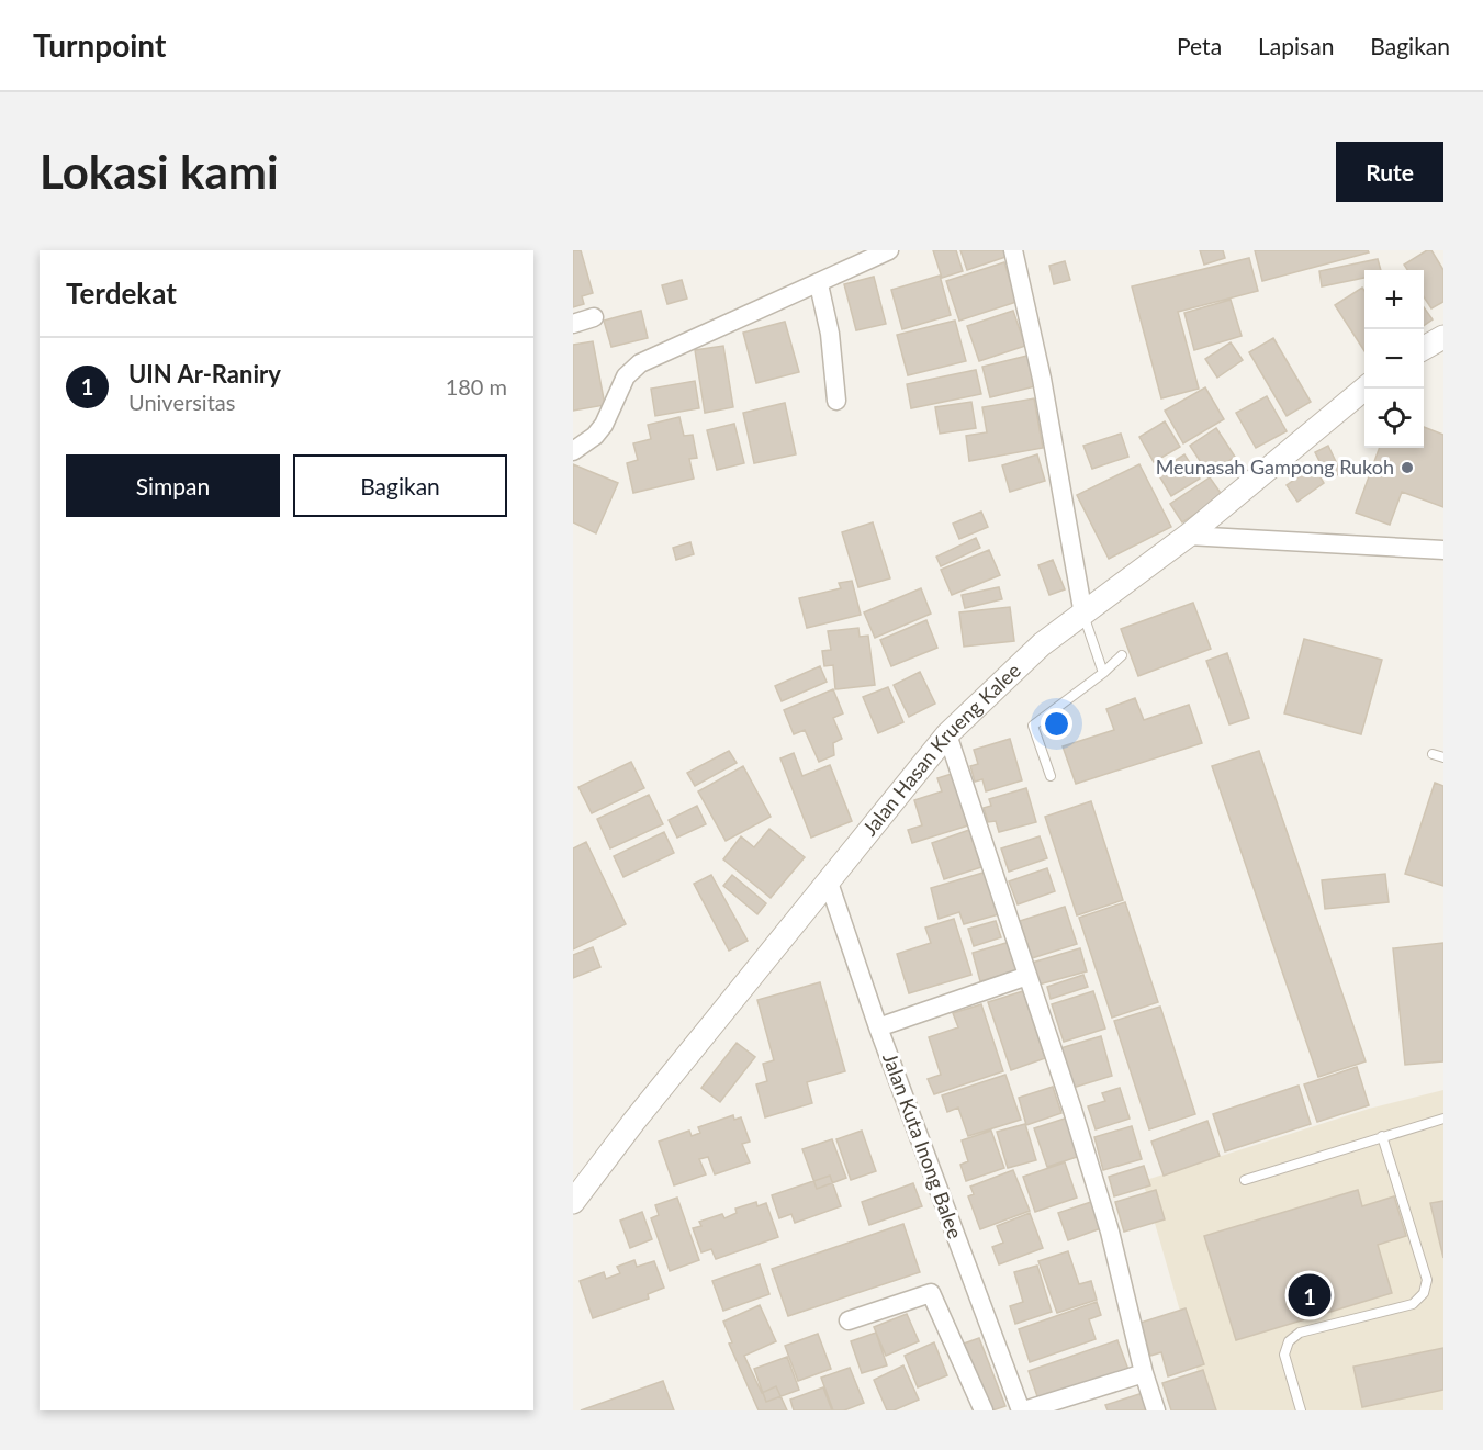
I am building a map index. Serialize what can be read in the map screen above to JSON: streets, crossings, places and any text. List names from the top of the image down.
{
  "streets": {
    "street": ["Jalan Hasan Krueng Kalee", "Jalan Kuta Inong Balee"]
  },
  "crossings": [
    ["Jalan Hasan Krueng Kalee", "Jalan Kuta Inong Balee"]
  ],
  "places": ["Meunasah Gampong Rukoh"],
  "page": {
    "header": "Turnpoint",
    "nav": ["Peta", "Lapisan", "Bagikan"],
    "buttons": [
      "Rute",
      ["Simpan", "Bagikan"]
    ],
    "title": "Lokasi kami",
    "heading": "Terdekat",
    "map_buttons": ["+", "−"],
    "list": [
      {
        "mark": "1",
        "name": "UIN Ar-Raniry",
        "note": "Universitas",
        "value": "180 m"
      }
    ],
    "pins": "1"
  }
}
